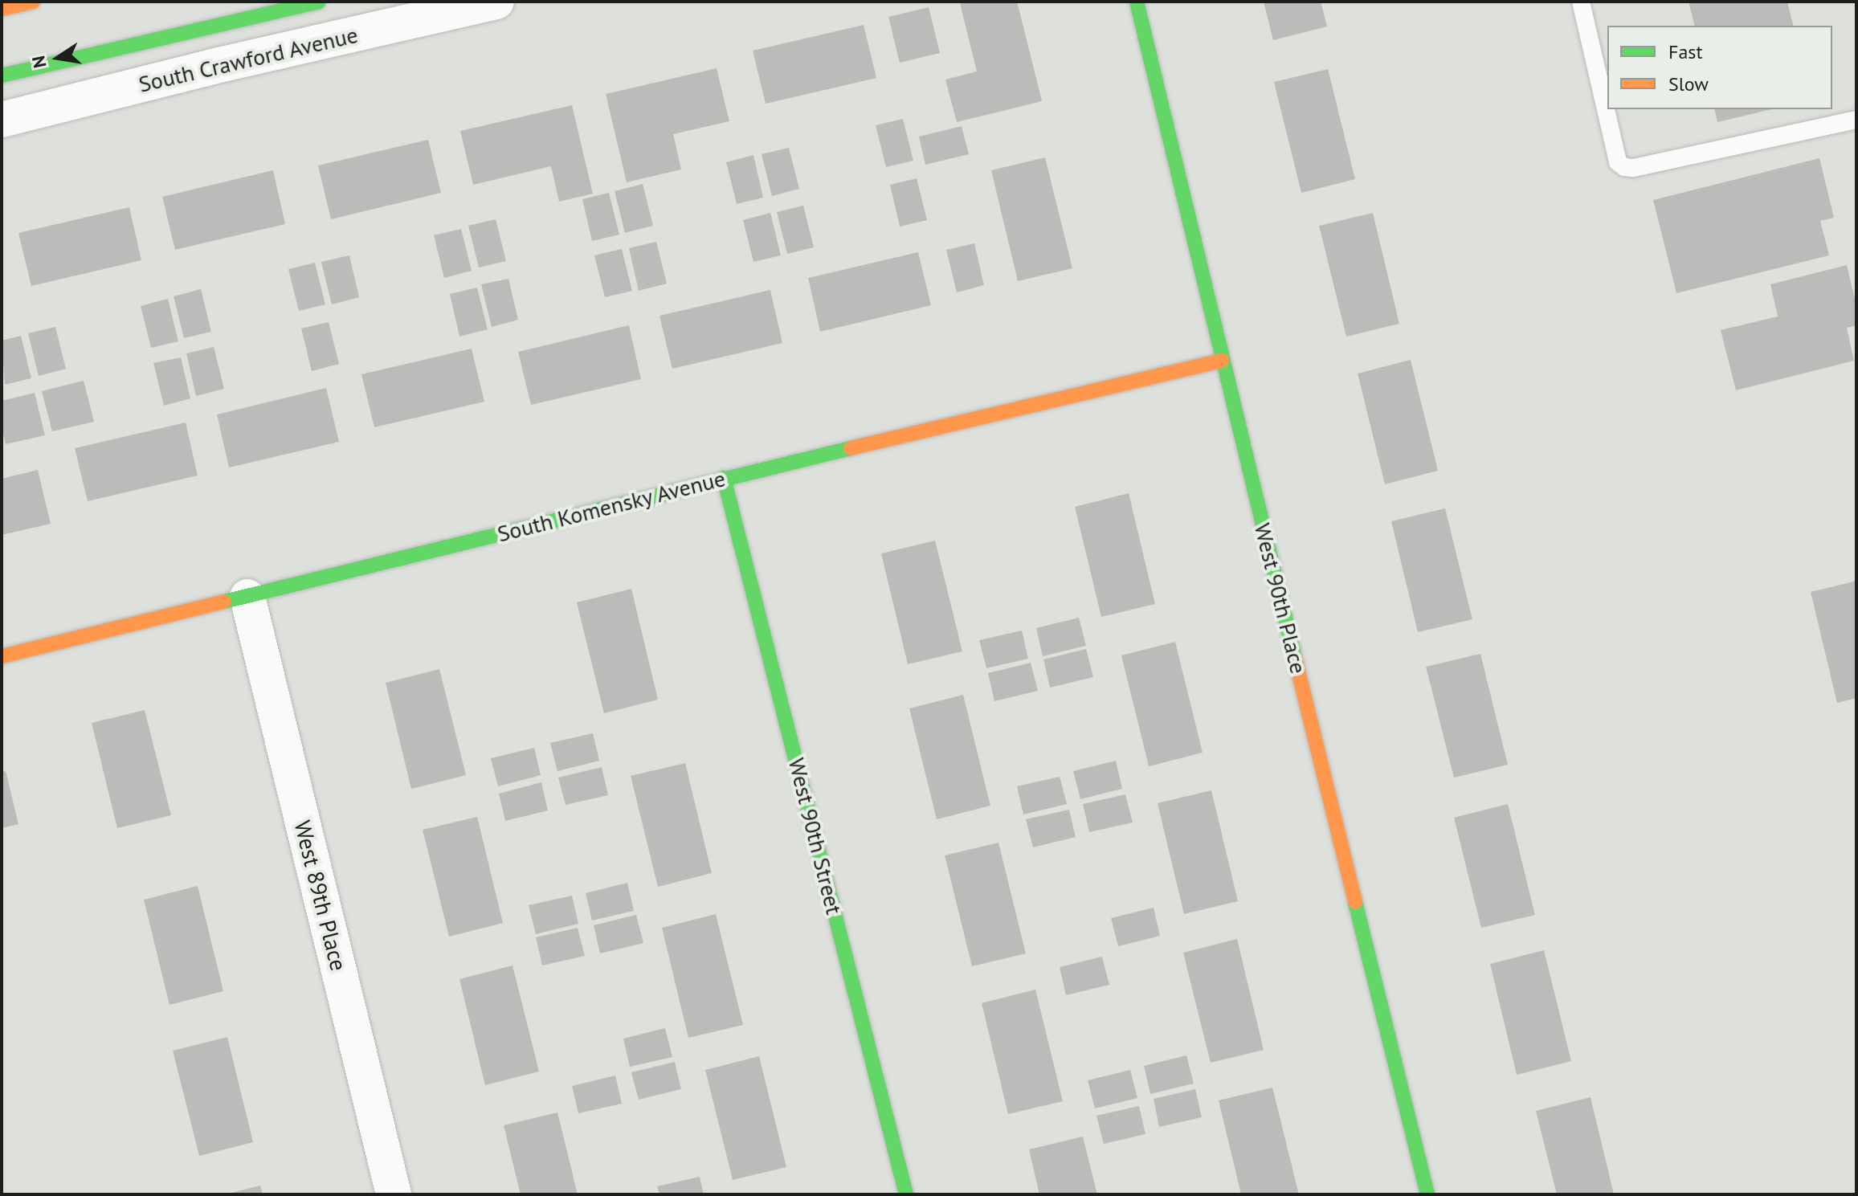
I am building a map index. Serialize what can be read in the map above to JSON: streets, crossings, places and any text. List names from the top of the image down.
{
  "streets": {
    "street": [
      "South Crawford Avenue",
      "South Komensky Avenue",
      "West 90th Place",
      "West 90th Street",
      "West 89th Place"
    ]
  },
  "crossings": [
    ["South Komensky Avenue", "West 90th Place"],
    ["South Komensky Avenue", "West 90th Street"],
    ["South Komensky Avenue", "West 89th Place"]
  ],
  "legend": ["Fast", "Slow"],
  "north": "left"
}
